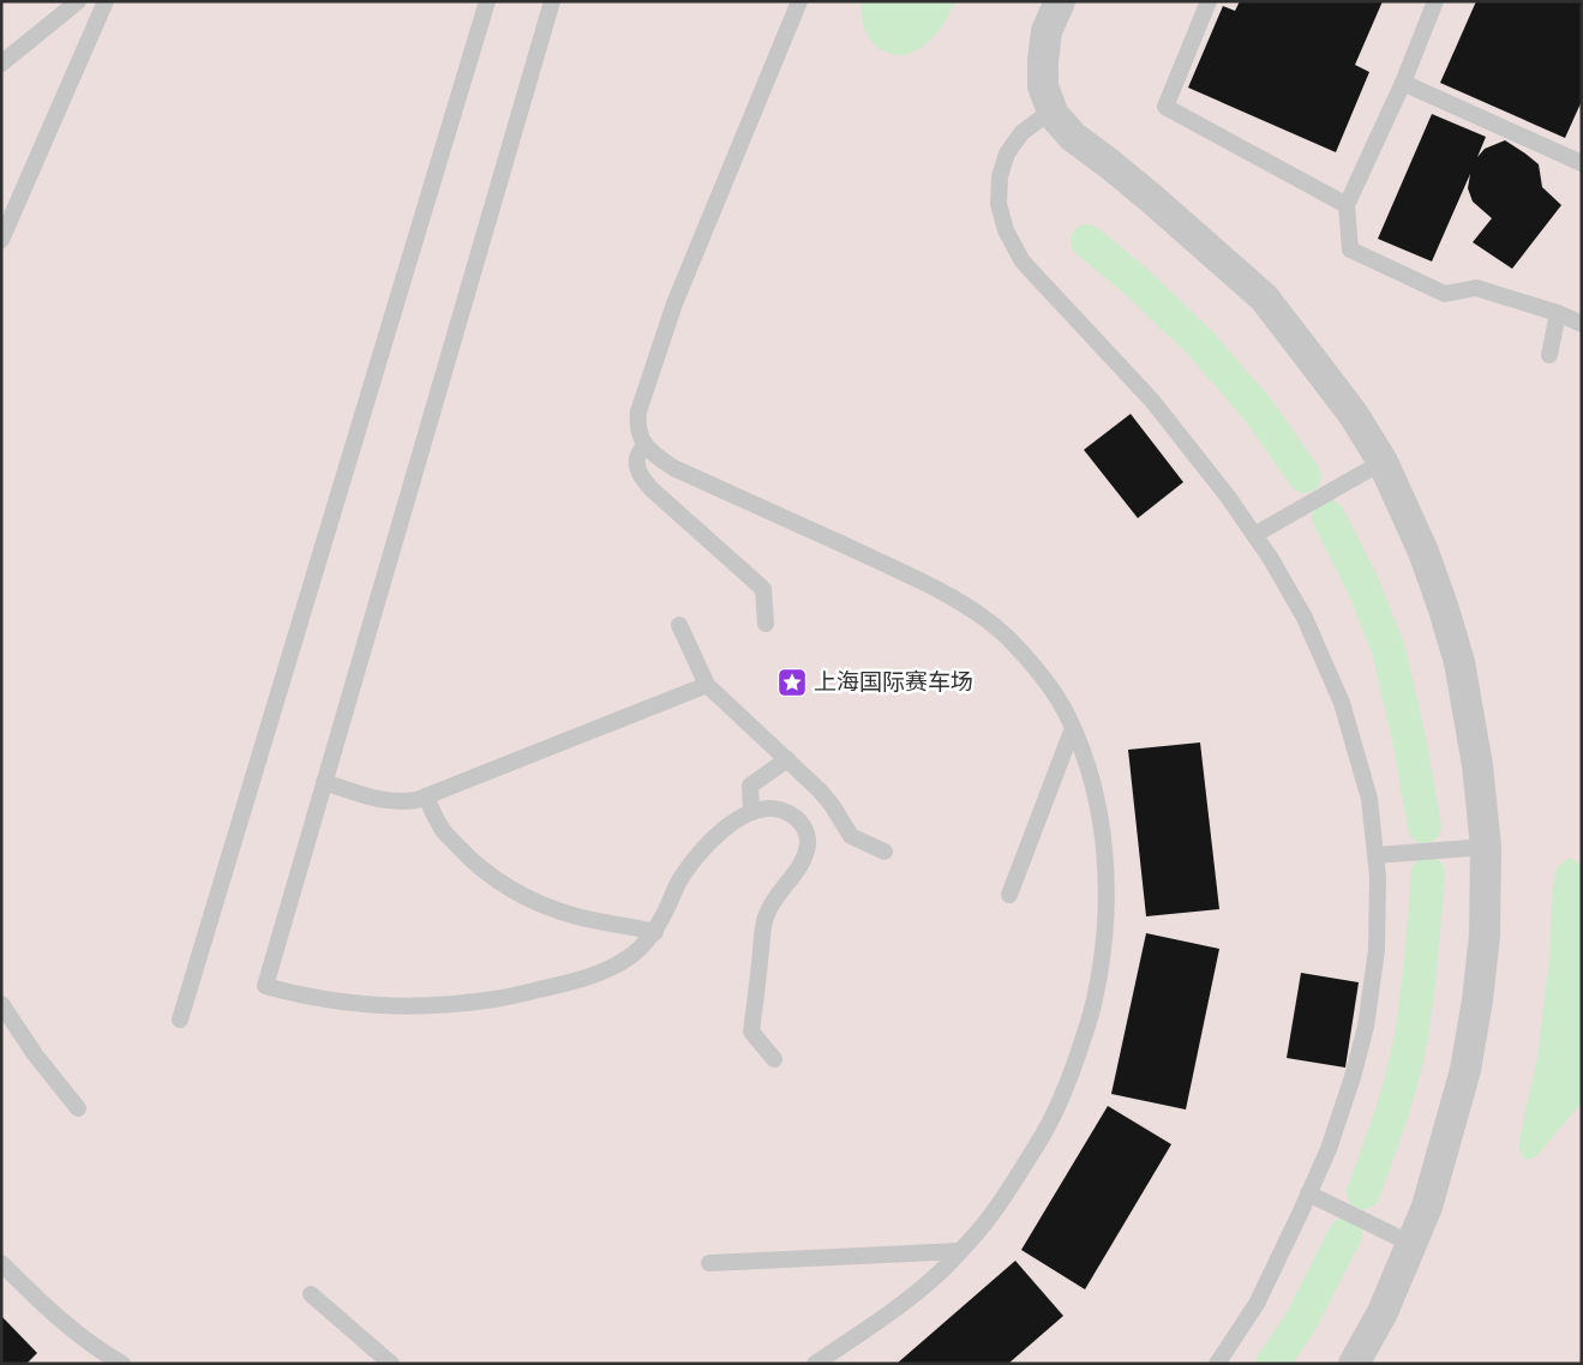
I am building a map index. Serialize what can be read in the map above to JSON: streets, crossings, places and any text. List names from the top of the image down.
{
  "places": {
    "place": ["上海国际赛车场"]
  }
}
